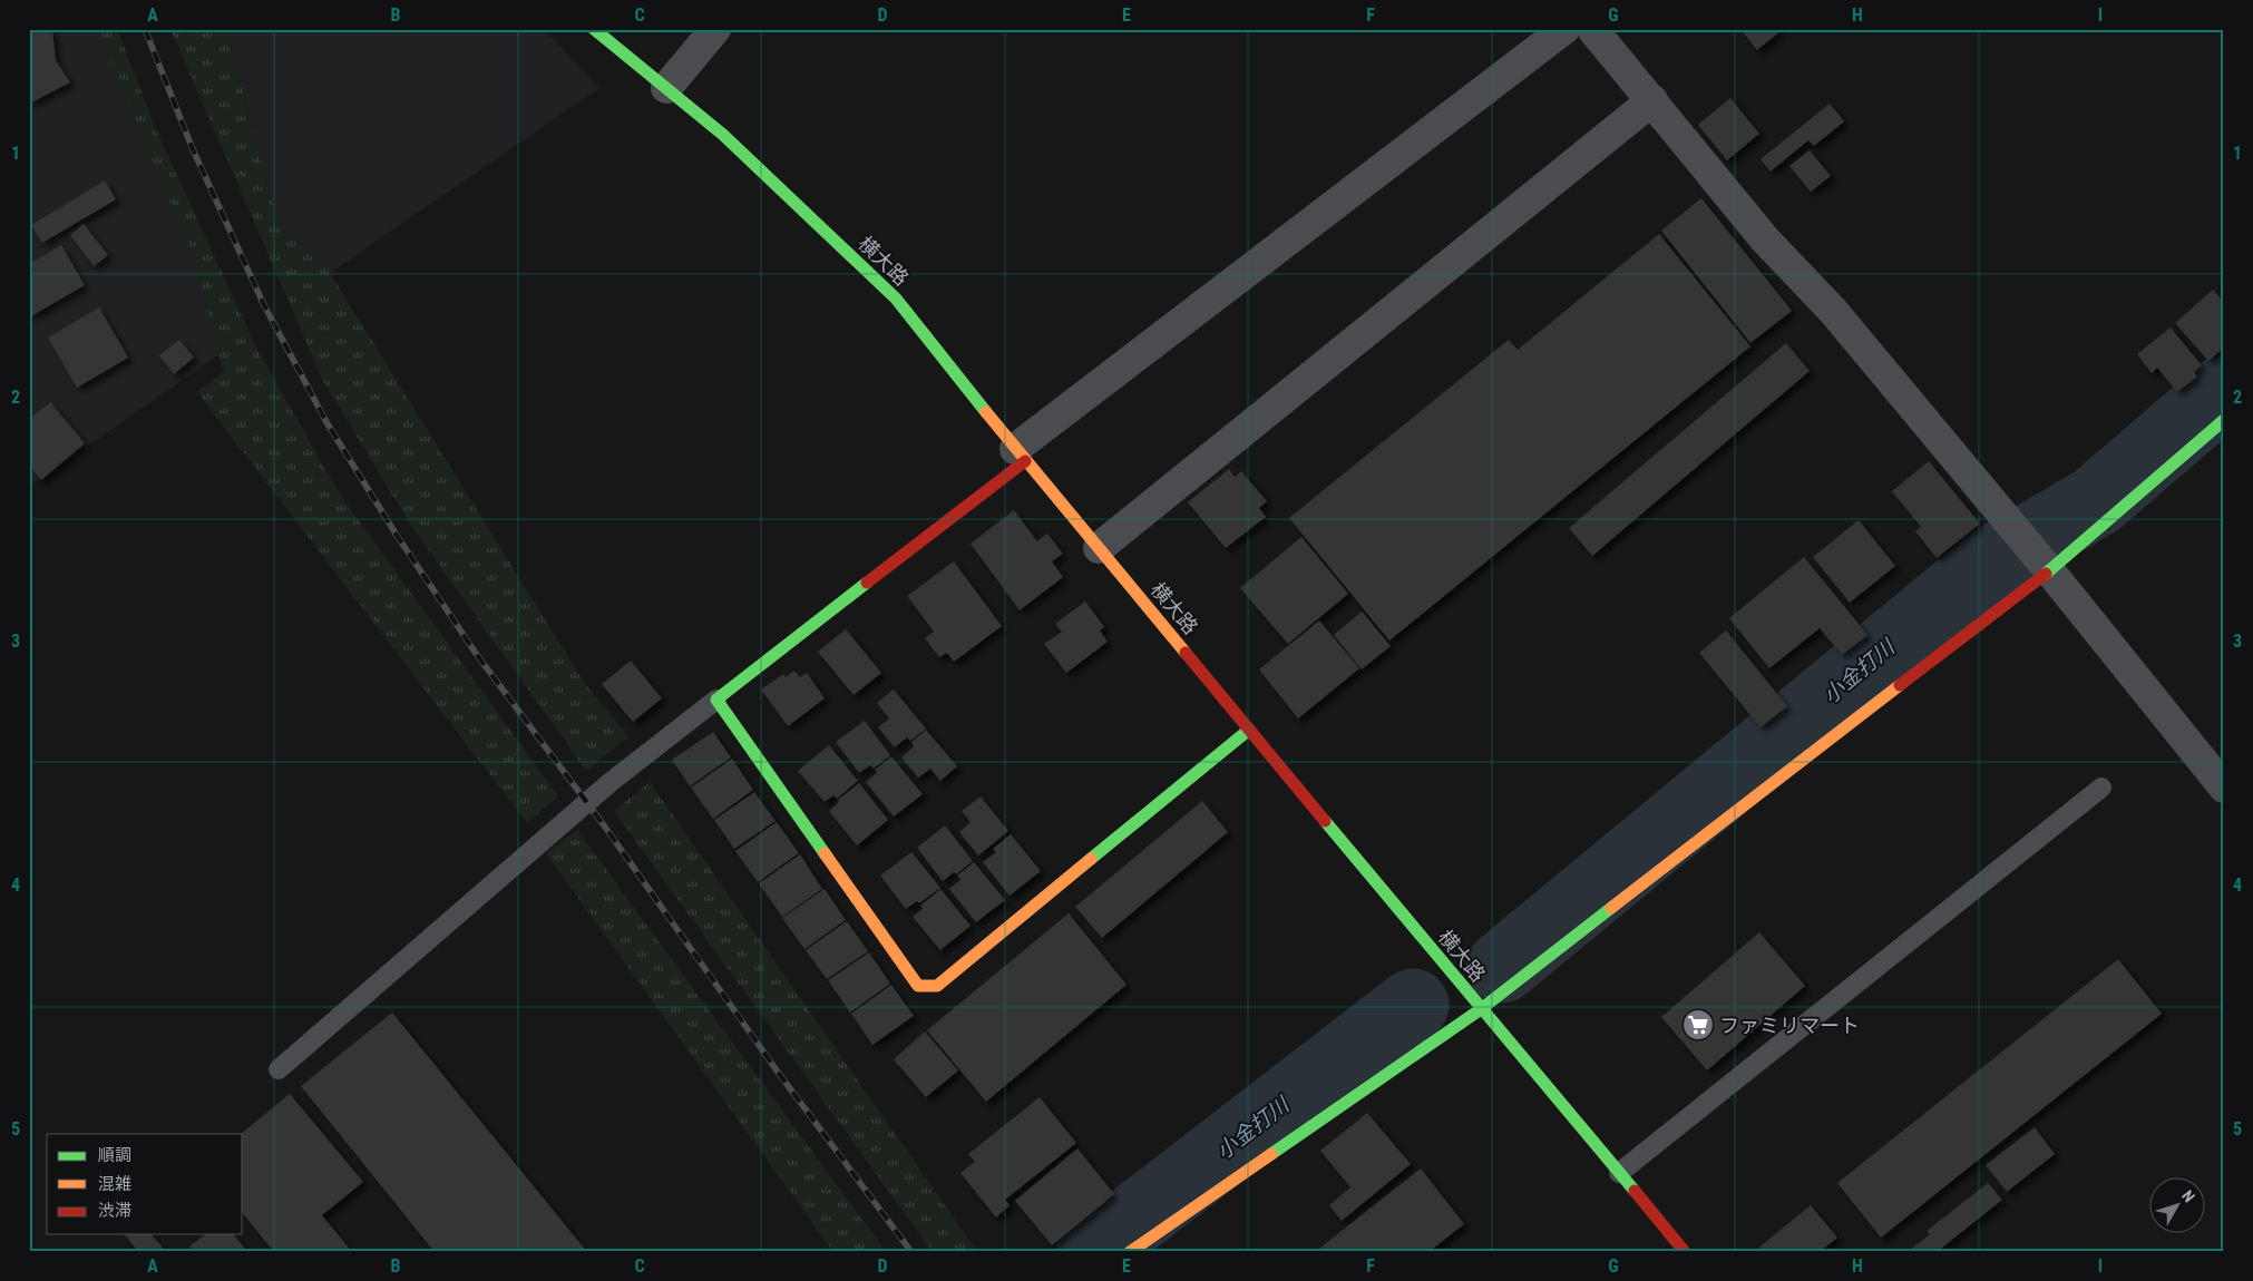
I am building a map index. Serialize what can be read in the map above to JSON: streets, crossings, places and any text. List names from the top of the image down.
{
  "streets": {
    "street": ["横大路"]
  },
  "water": ["小金打川"],
  "places": {
    "supermarket": ["ファミリマート"]
  },
  "legend": ["順調", "混雑", "渋滞"],
  "north": "top right",
  "grid": {
    "columns": [
      "A",
      "B",
      "C",
      "D",
      "E",
      "F",
      "G",
      "H",
      "I"
    ],
    "rows": [
      "1",
      "2",
      "3",
      "4",
      "5"
    ]
  }
}
